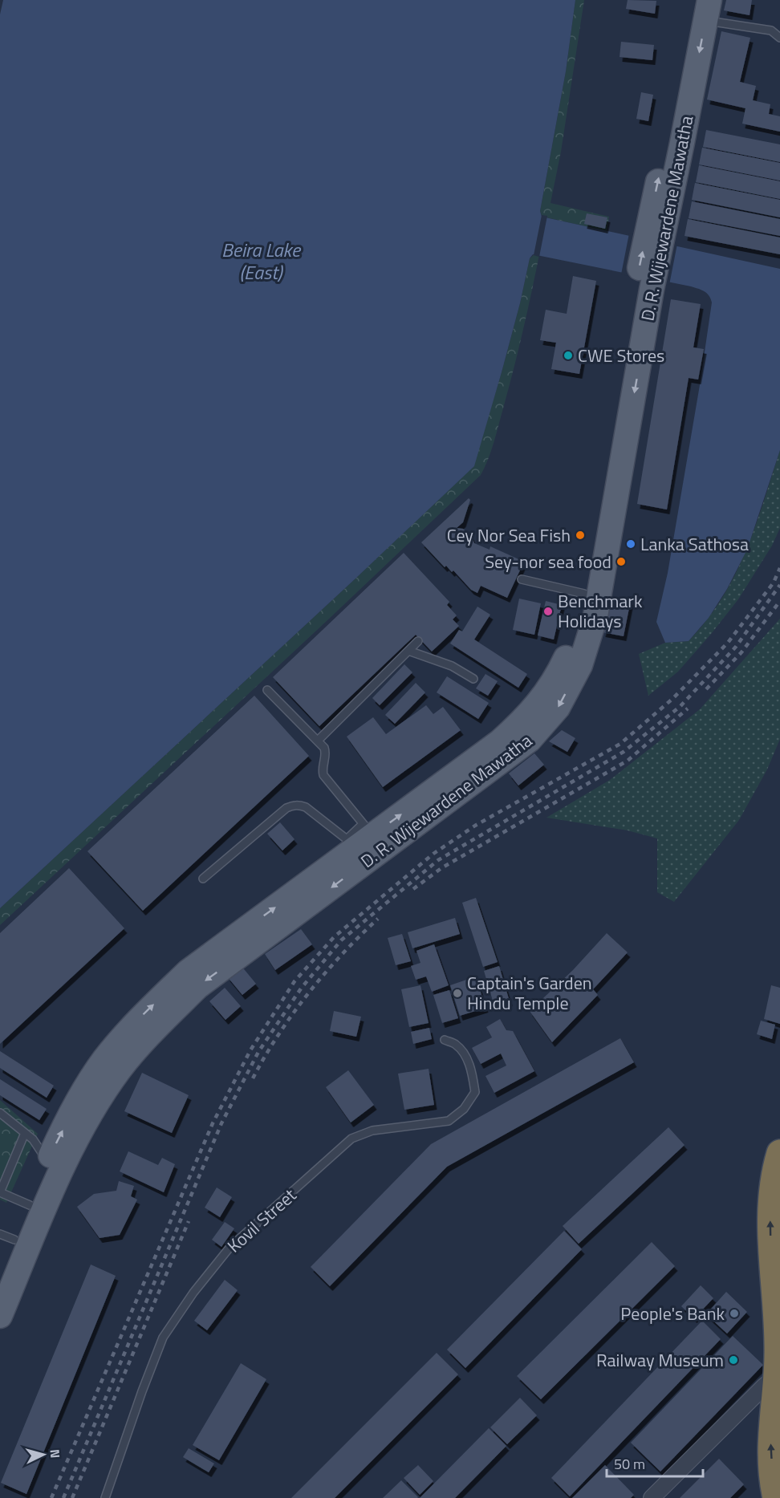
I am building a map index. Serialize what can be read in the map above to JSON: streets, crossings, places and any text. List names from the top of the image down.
{
  "streets": {
    "main road": ["D. R. Wijewardene Mawatha"],
    "lane": ["Kovil Street"]
  },
  "water": ["Beira Lake (East)"],
  "places": [
    "CWE Stores",
    "Cey Nor Sea Fish",
    "Lanka Sathosa",
    "Sey-nor sea food",
    "Benchmark Holidays",
    "Captain's Garden Hindu Temple",
    "People's Bank",
    "Railway Museum"
  ],
  "scale_bar": "50 m",
  "north": "right"
}
